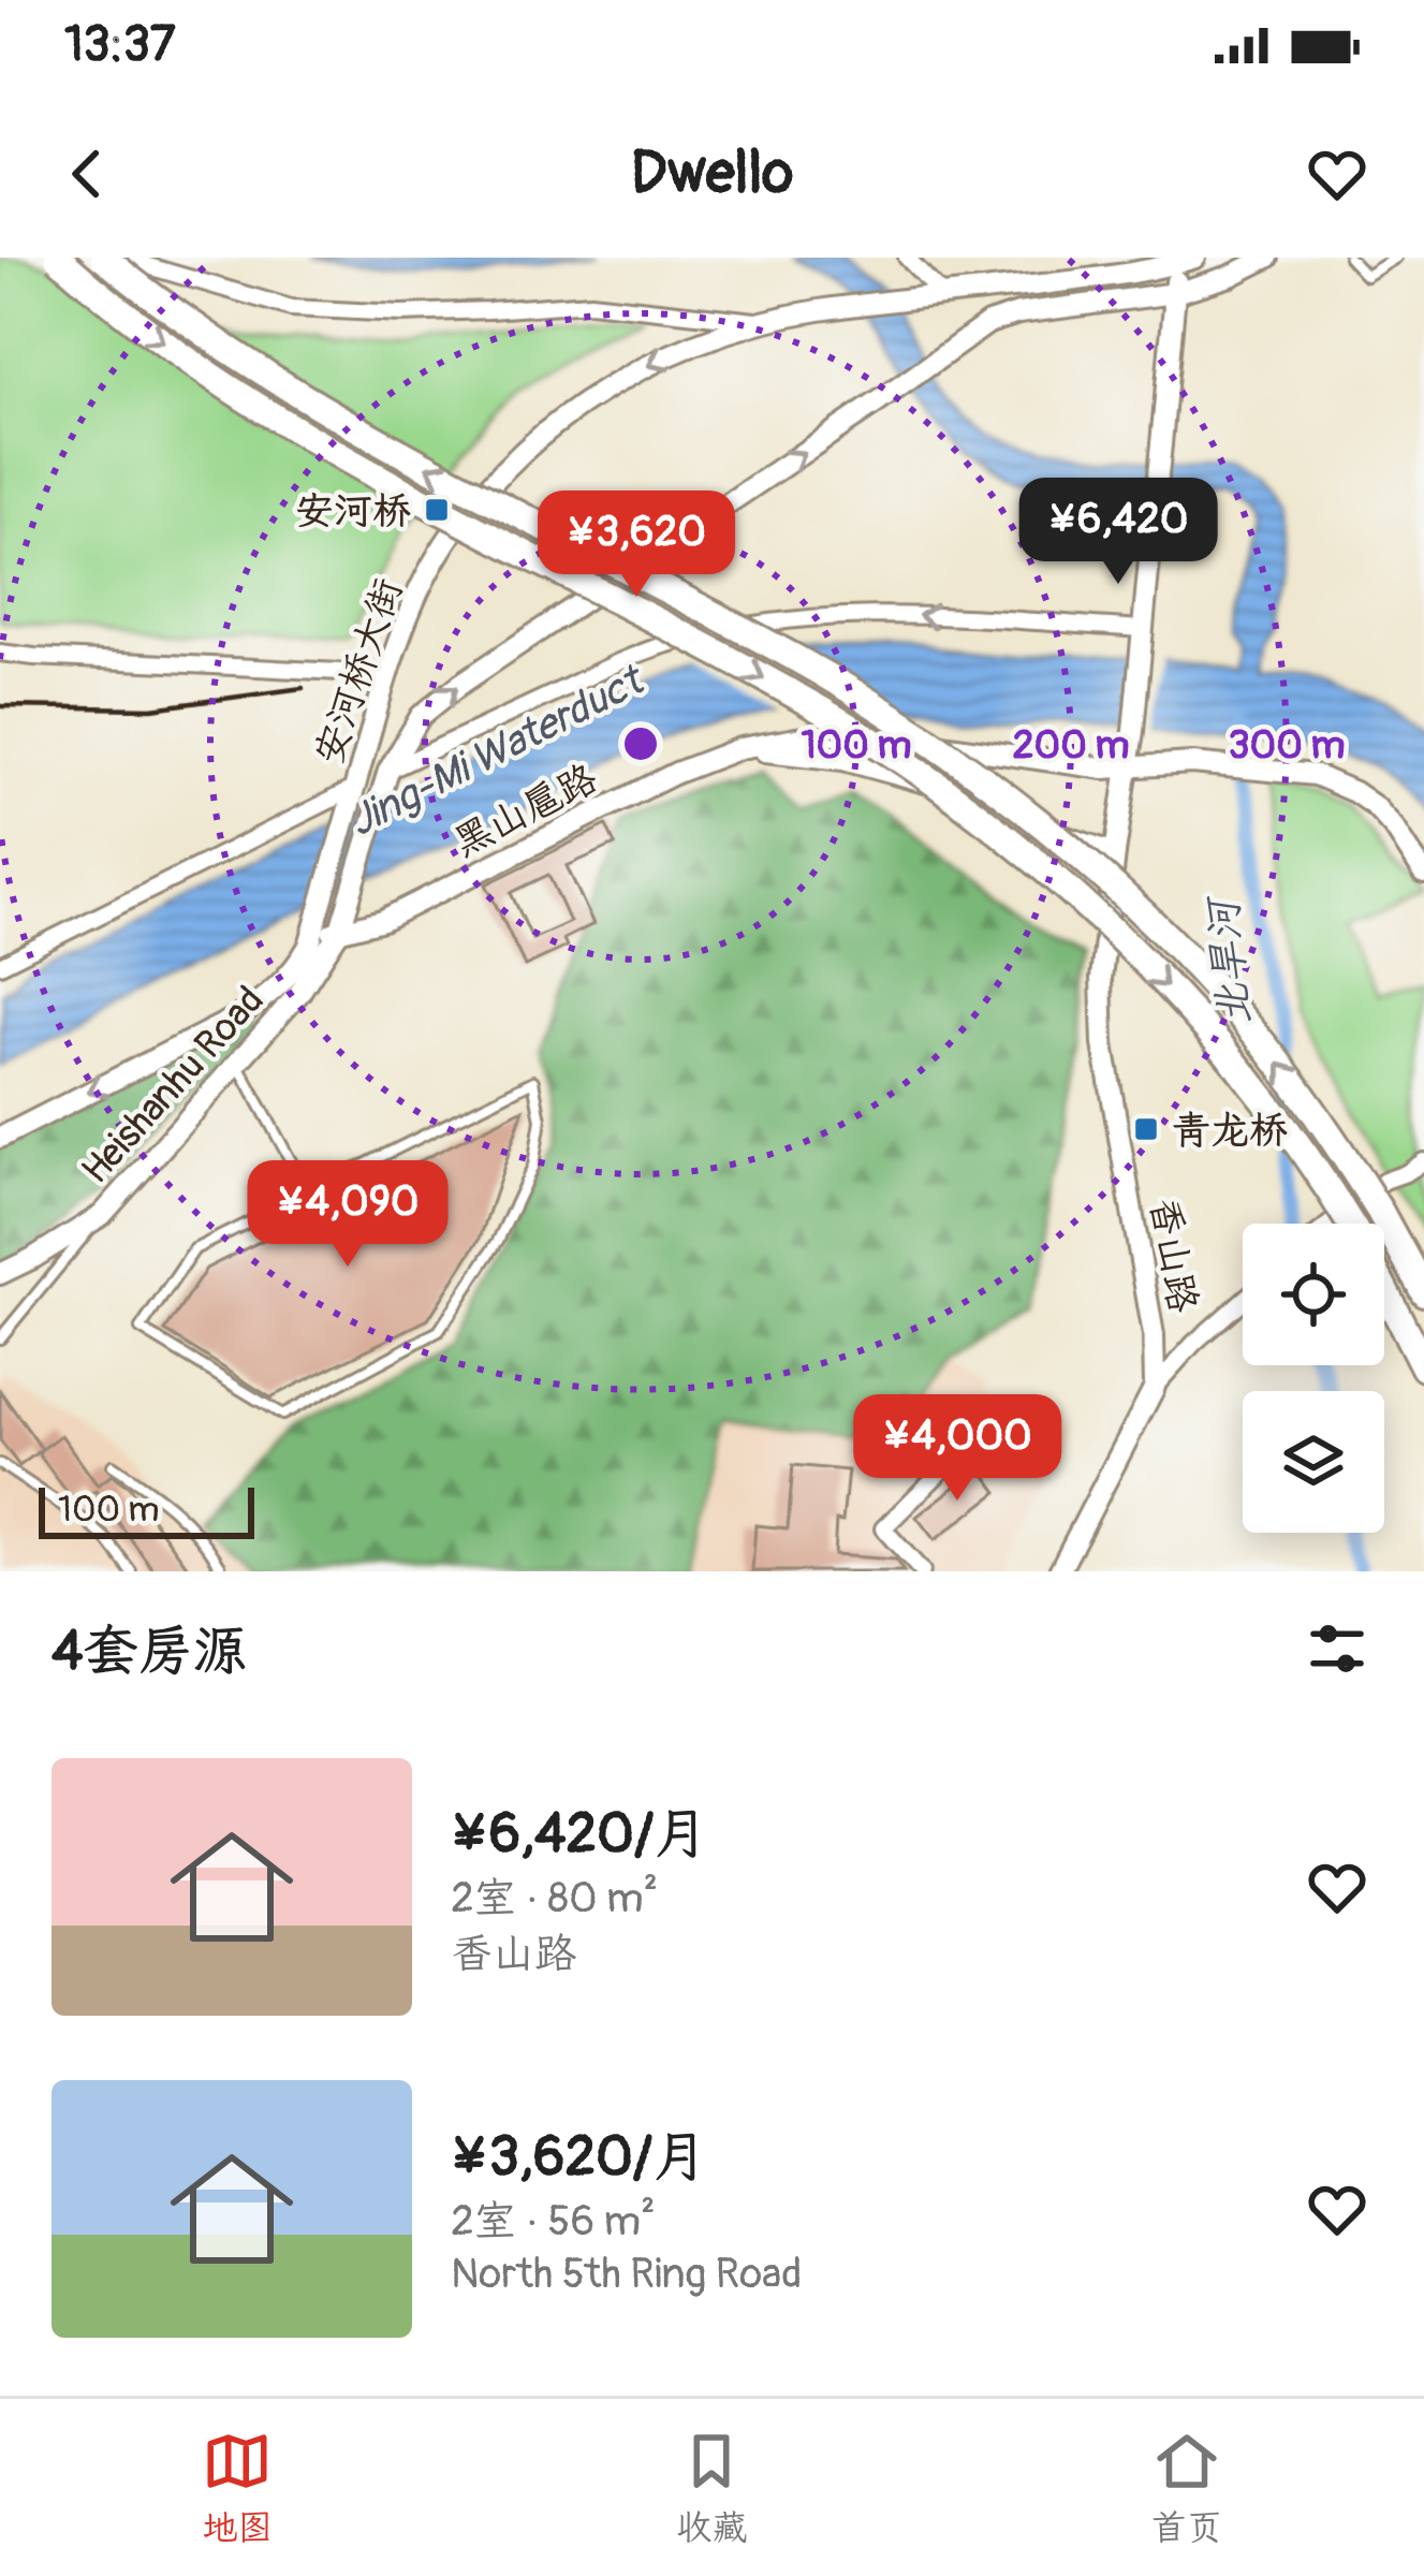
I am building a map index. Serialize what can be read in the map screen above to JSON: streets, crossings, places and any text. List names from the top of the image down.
{
  "streets": {
    "main road": [
      "安河桥大街",
      "黑山扈路",
      "Heishanhu Road",
      "香山路"
    ]
  },
  "crossings": [
    ["安河桥大街", "黑山扈路"],
    ["安河桥大街", "Heishanhu Road"],
    ["黑山扈路", "Heishanhu Road"],
    ["黑山扈路", "香山路"]
  ],
  "water": ["Jing-Mi Waterduct", "北旱河"],
  "places": {
    "transit": ["安河桥", "青龙桥"]
  },
  "scale_bar": "100 m",
  "page": {
    "status": "13:37",
    "header": "Dwello",
    "price": [
      "¥6,420",
      "¥3,620",
      "¥4,090",
      "¥4,000"
    ],
    "scale": "100 m",
    "heading": "4套房源",
    "list": [
      {
        "name": "¥6,420/月",
        "note": "2室 · 80 m² · 香山路"
      },
      {
        "name": "¥3,620/月",
        "note": "2室 · 56 m² · North 5th Ring Road"
      }
    ],
    "tabs": ["地图", "收藏", "首页"]
  },
  "rings": ["100 m", "200 m", "300 m"]
}
